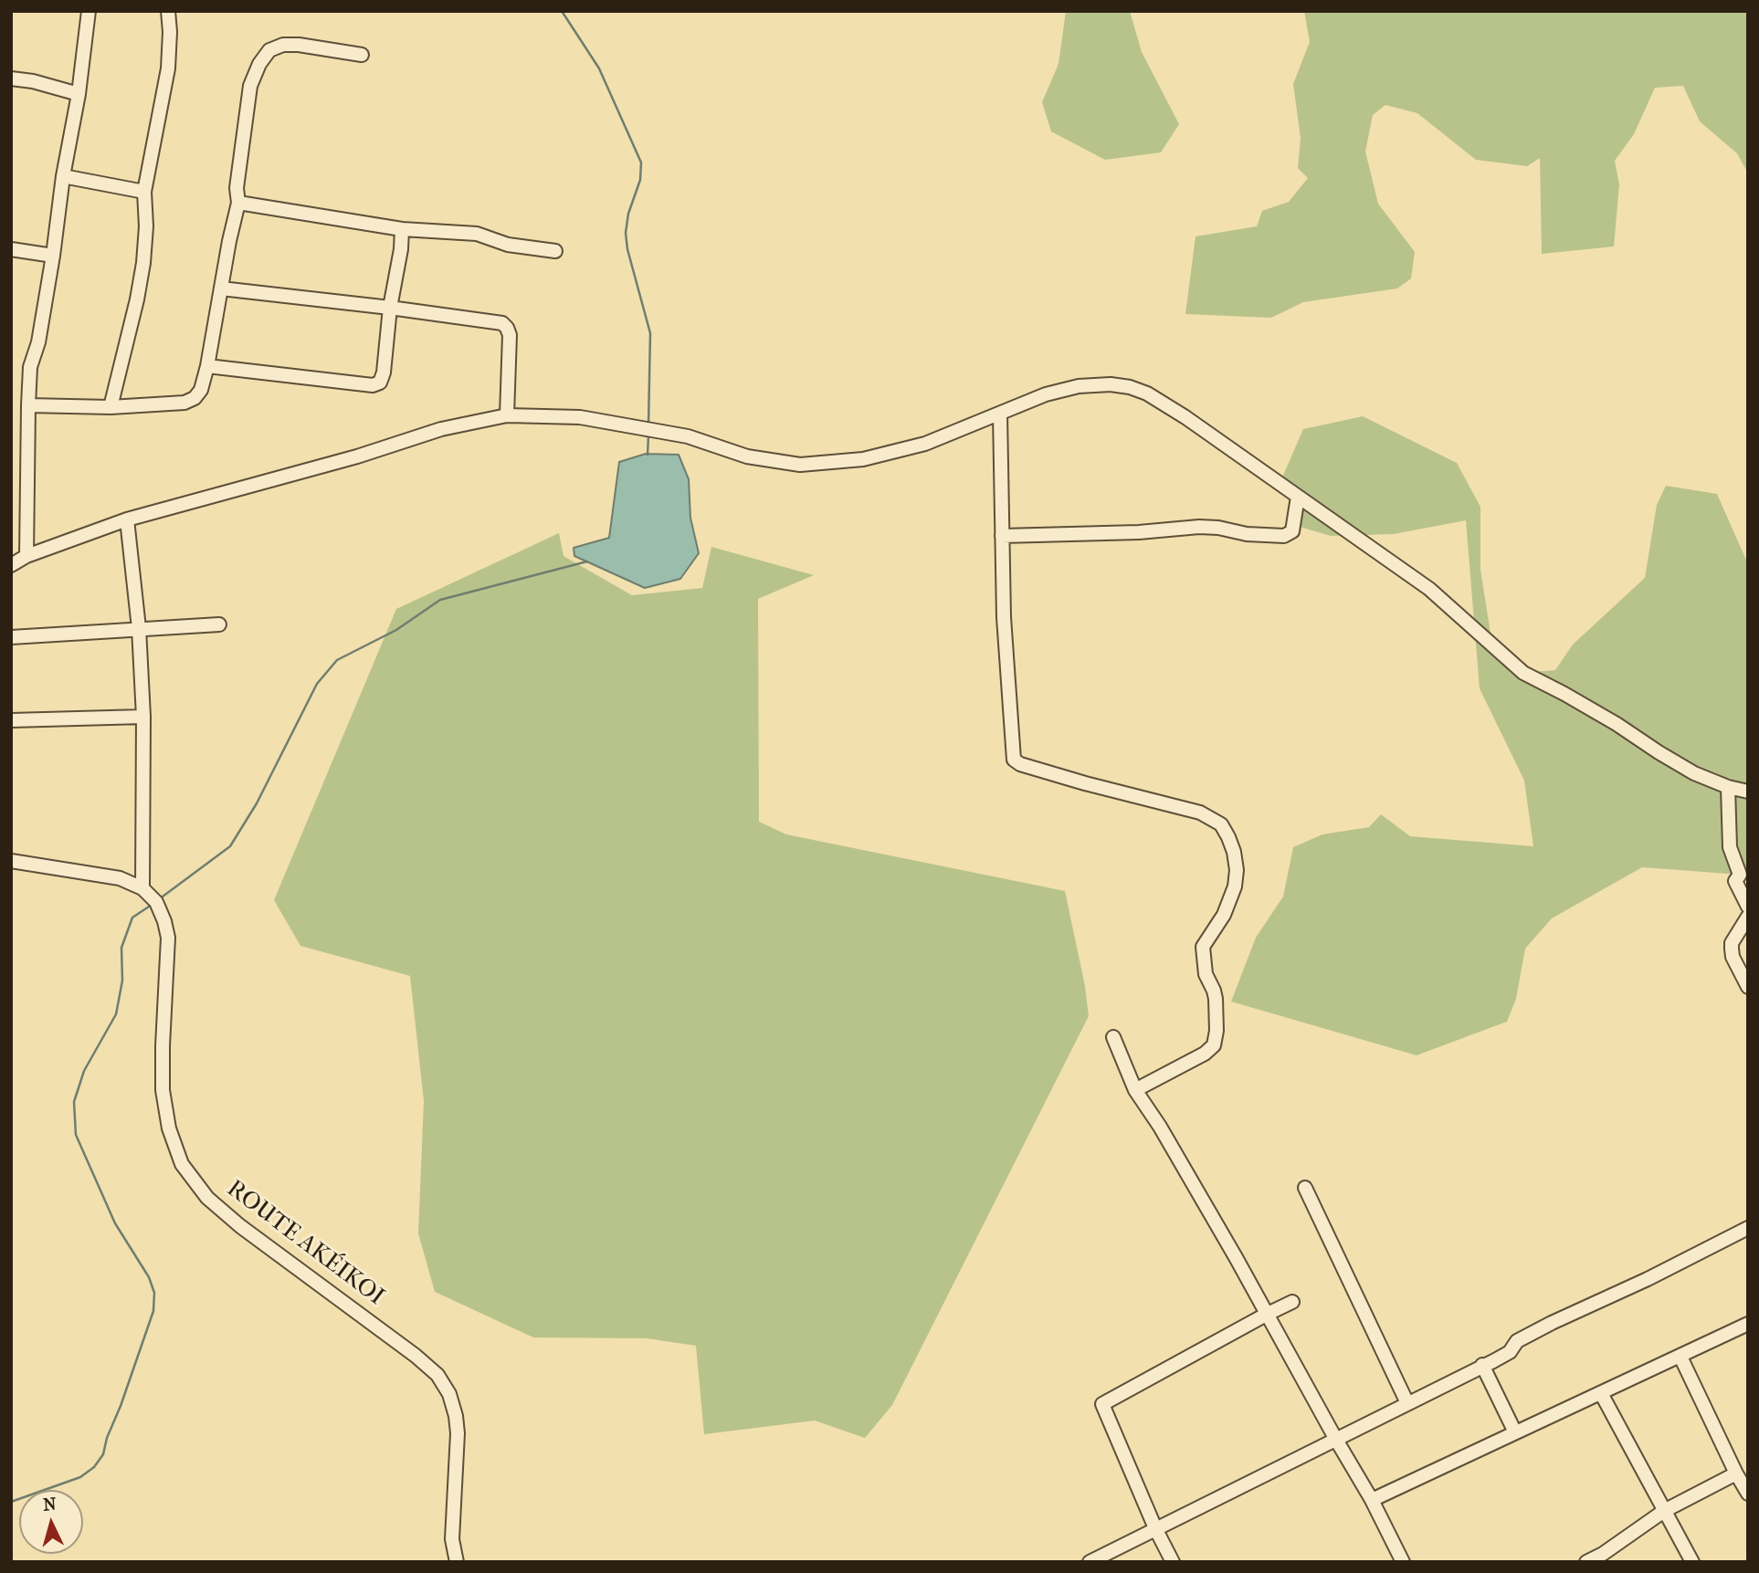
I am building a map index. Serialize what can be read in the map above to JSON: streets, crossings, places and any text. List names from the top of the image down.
{
  "streets": {
    "street": ["ROUTE AKÉIKOI"]
  },
  "north": "top"
}
